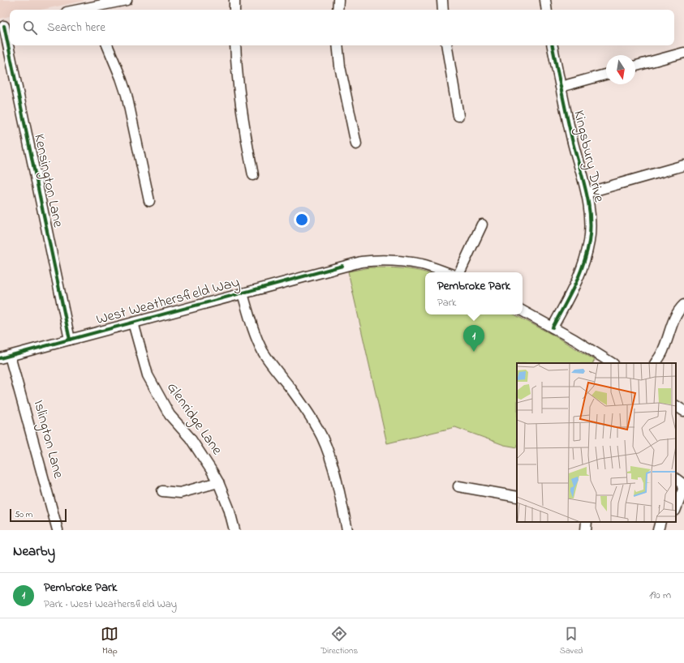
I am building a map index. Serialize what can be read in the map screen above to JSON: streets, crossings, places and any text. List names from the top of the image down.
{
  "streets": {
    "street": [
      "Kingsbury Drive",
      "Kensington Lane",
      "West Weathersfield Way",
      "Glenridge Lane",
      "Islington Lane"
    ]
  },
  "crossings": [
    ["Kensington Lane", "West Weathersfield Way"],
    ["West Weathersfield Way", "Glenridge Lane"],
    ["West Weathersfield Way", "Islington Lane"]
  ],
  "scale_bar": "50 m",
  "north": "bottom",
  "page": {
    "search": "Search here",
    "popup": ["Pembroke Park", "Park"],
    "pins": "1",
    "scale": "50 m",
    "heading": "Nearby",
    "list": [
      {
        "mark": "1",
        "name": "Pembroke Park",
        "note": "Park · West Weathersfield Way",
        "value": "190 m"
      }
    ],
    "nav": ["Map", "Directions", "Saved"]
  }
}
